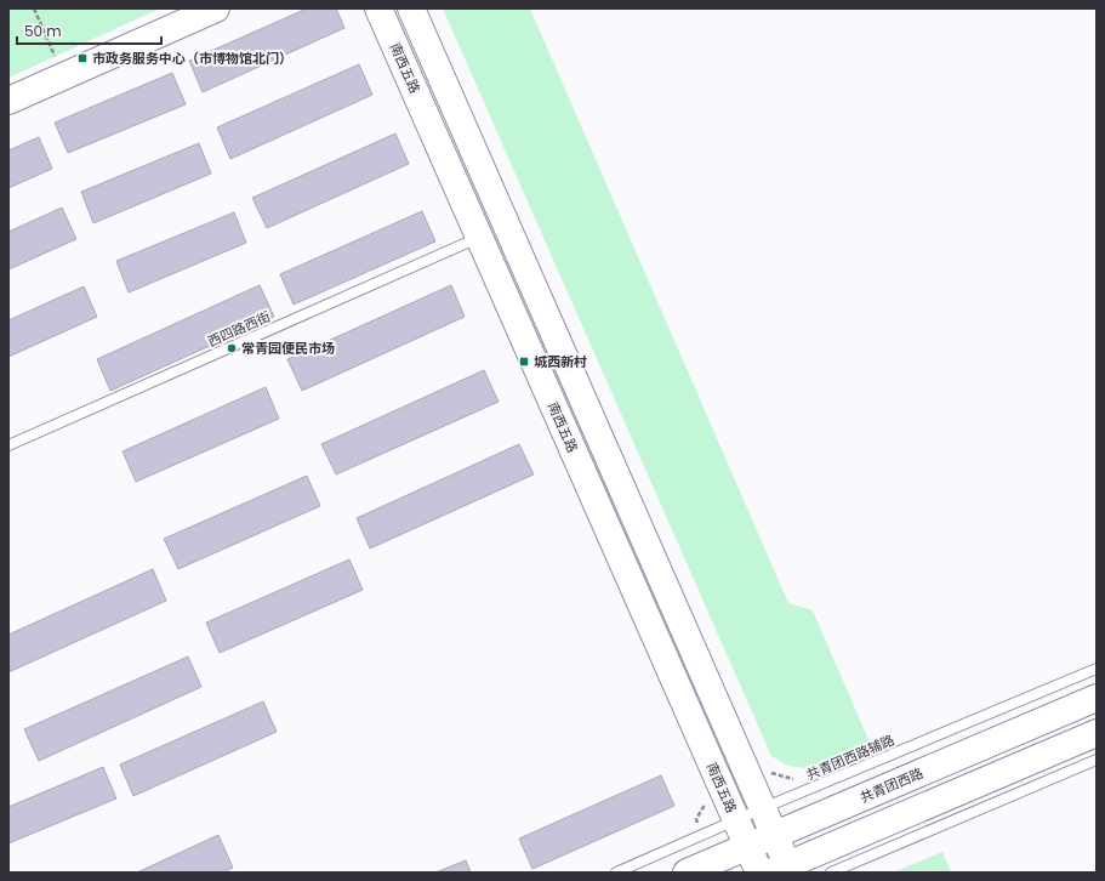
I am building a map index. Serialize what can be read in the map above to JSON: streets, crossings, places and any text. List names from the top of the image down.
{
  "streets": {
    "street": ["南西五路", "共青团西路"],
    "lane": ["西四路西街", "共青团西路辅路"]
  },
  "crossings": [
    ["南西五路", "西四路西街"],
    ["南西五路", "共青团西路辅路"],
    ["南西五路", "共青团西路"]
  ],
  "places": {
    "transit": ["市政务服务中心（市博物馆北门）", "城西新村"],
    "other": ["常青园便民市场"]
  },
  "scale_bar": "50 m"
}
